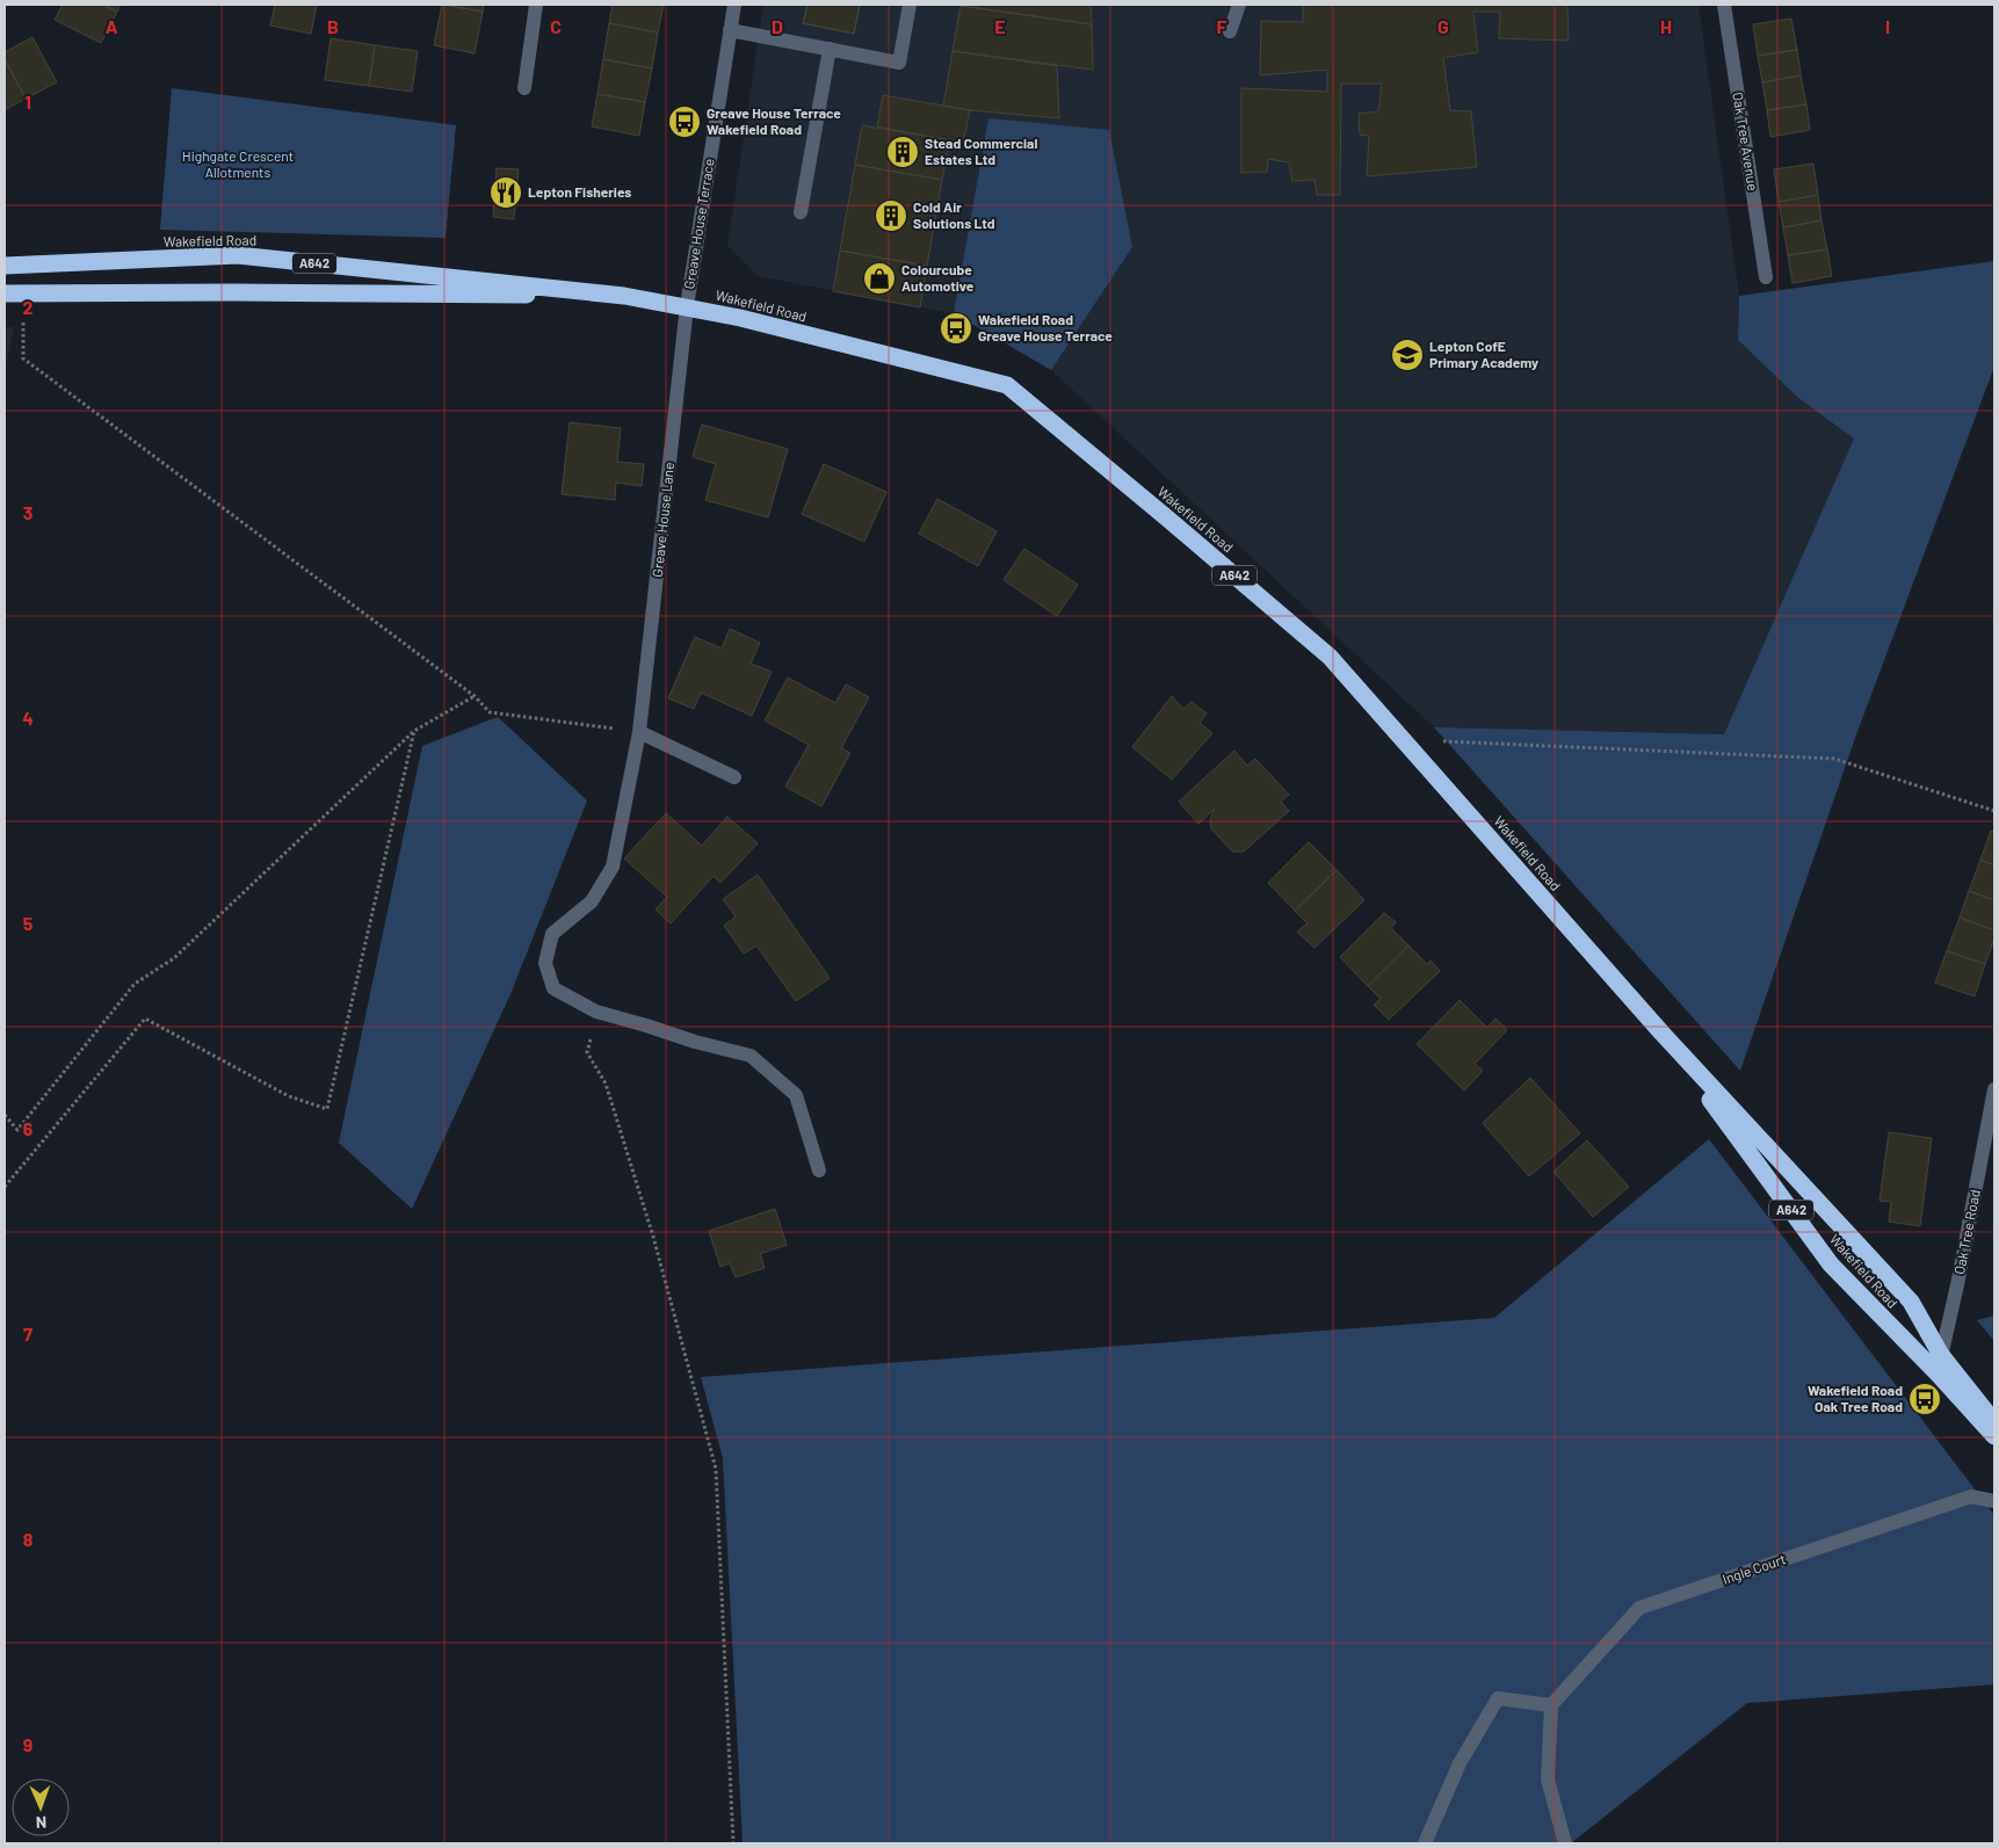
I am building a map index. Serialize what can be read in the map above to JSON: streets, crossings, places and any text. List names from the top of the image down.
{
  "streets": {
    "highway": ["Wakefield Road", "A642"],
    "street": [
      "Oak Tree Avenue",
      "Greave House Terrace",
      "Greave House Lane",
      "Oak Tree Road",
      "Ingle Court"
    ]
  },
  "crossings": [
    ["Greave House Terrace", "Wakefield Road"],
    ["Greave House Terrace", "Greave House Lane"],
    ["Wakefield Road", "Greave House Lane"],
    ["Wakefield Road", "Oak Tree Road"]
  ],
  "parks": ["Highgate Crescent Allotments"],
  "places": {
    "bus stop": ["Greave House Terrace Wakefield Road", "Wakefield Road Greave House Terrace", "Wakefield Road Oak Tree Road"],
    "building": ["Stead Commercial Estates Ltd", "Cold Air Solutions Ltd"],
    "restaurant": ["Lepton Fisheries"],
    "shop": ["Colourcube Automotive"],
    "school or university": ["Lepton CofE Primary Academy"]
  },
  "north": "bottom",
  "grid": {
    "columns": [
      "A",
      "B",
      "C",
      "D",
      "E",
      "F",
      "G",
      "H",
      "I"
    ],
    "rows": [
      "1",
      "2",
      "3",
      "4",
      "5",
      "6",
      "7",
      "8",
      "9"
    ]
  }
}
